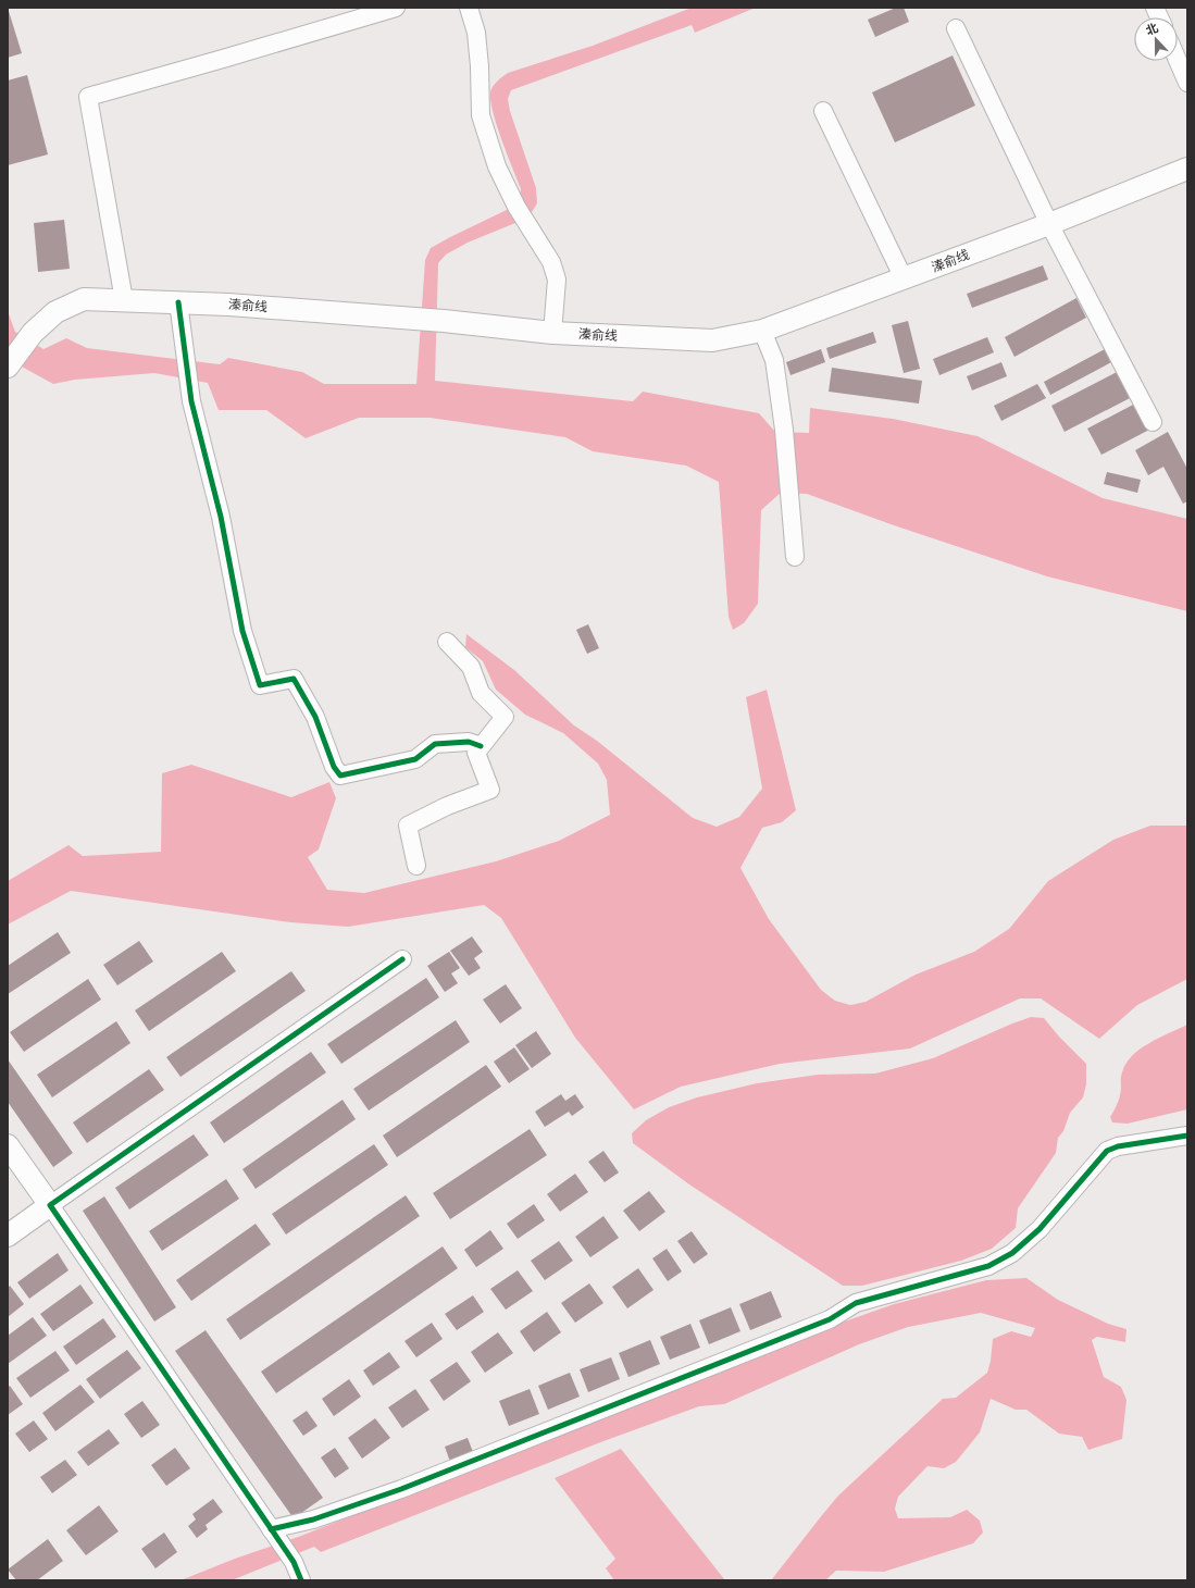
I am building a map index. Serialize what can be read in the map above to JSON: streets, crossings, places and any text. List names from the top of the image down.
{
  "streets": {
    "main road": ["溱俞线"]
  },
  "north": "top"
}
